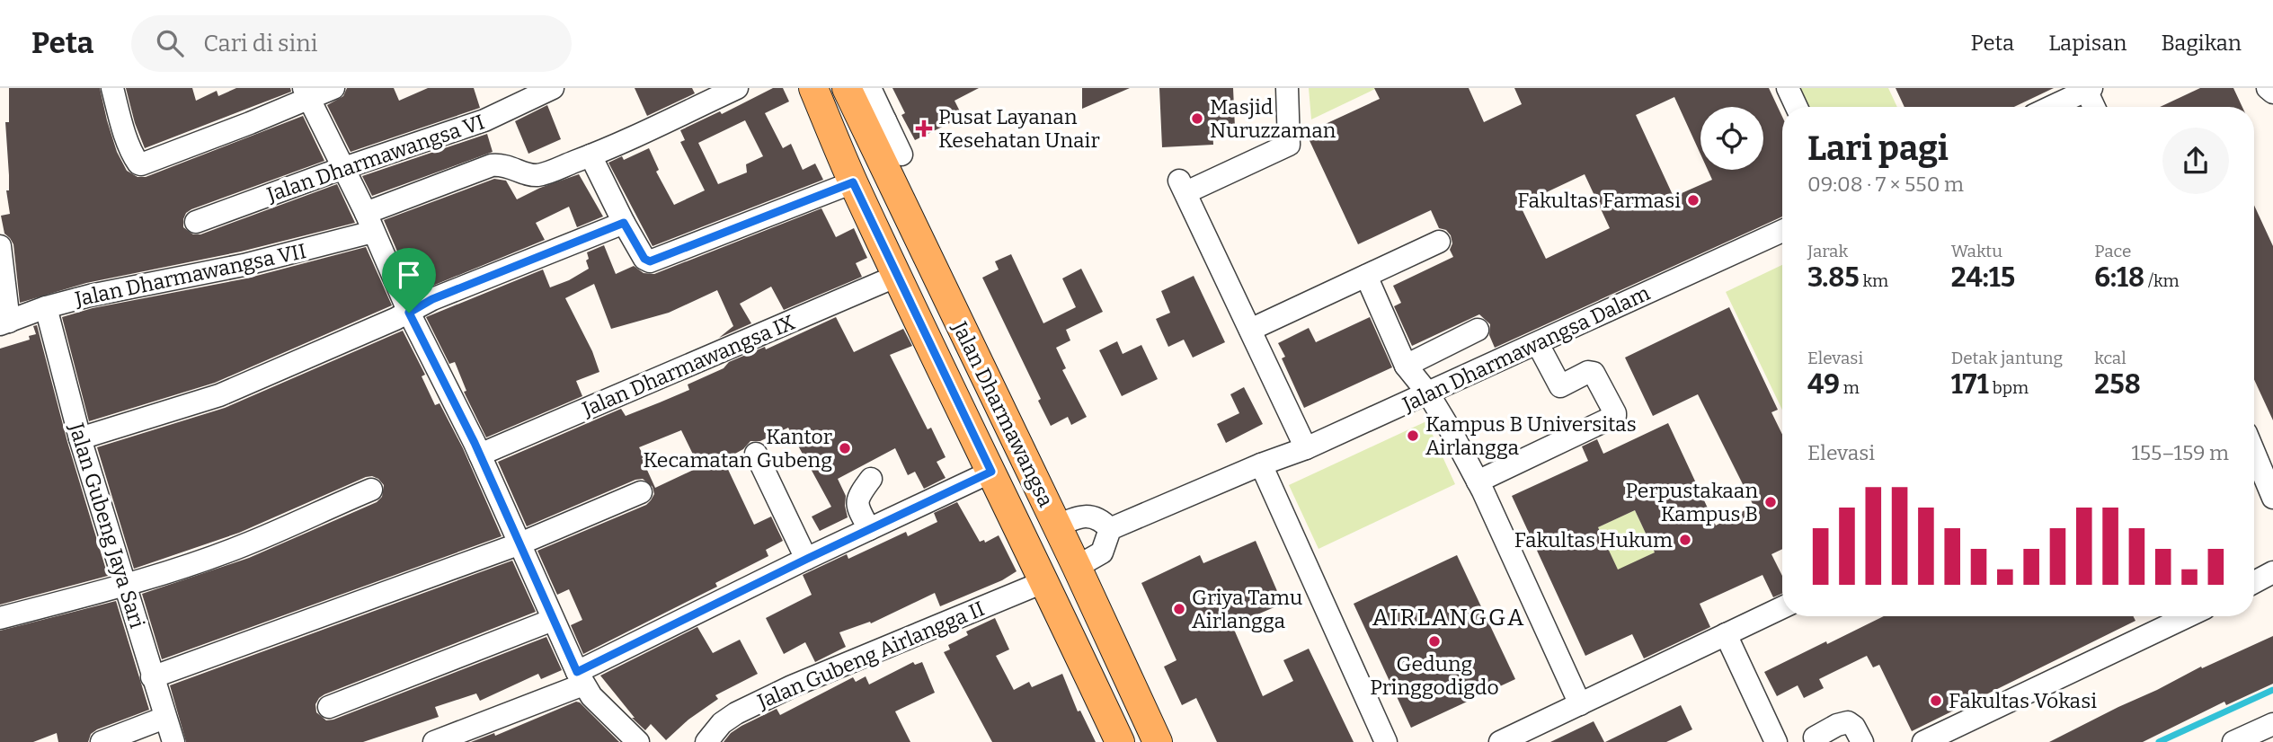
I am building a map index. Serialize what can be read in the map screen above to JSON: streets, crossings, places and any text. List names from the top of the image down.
{
  "streets": {
    "main road": ["Jalan Dharmawangsa"],
    "street": [
      "Jalan Dharmawangsa VI",
      "Jalan Dharmawangsa VII",
      "Jalan Dharmawangsa Dalam",
      "Jalan Dharmawangsa IX",
      "Jalan Gubeng Jaya Sari",
      "Jalan Gubeng Airlangga II"
    ]
  },
  "crossings": [
    ["Jalan Dharmawangsa VII", "Jalan Gubeng Jaya Sari"],
    ["Jalan Dharmawangsa IX", "Jalan Dharmawangsa"],
    ["Jalan Dharmawangsa", "Jalan Gubeng Airlangga II"]
  ],
  "districts": ["AIRLANGGA"],
  "places": {
    "other": [
      "Masjid Nuruzzaman",
      "Fakultas Farmasi",
      "Kampus B Universitas Airlangga",
      "Kantor Kecamatan Gubeng",
      "Perpustakaan Kampus B",
      "Fakultas Hukum",
      "Griya Tamu Airlangga",
      "Gedung Pringgodigdo",
      "Fakultas Vokasi"
    ],
    "health": ["Pusat Layanan Kesehatan Unair"]
  },
  "page": {
    "header": "Peta",
    "search": "Cari di sini",
    "nav": ["Peta", "Lapisan", "Bagikan"],
    "heading": ["Lari pagi", "09:08 · 7 × 550 m"],
    "stats": [
      ["Jarak", "3.85 km"],
      ["Waktu", "24:15"],
      ["Pace", "6:18 /km"],
      ["Elevasi", "49 m"],
      ["Detak jantung", "171 bpm"],
      ["kcal", "258"]
    ],
    "chart": ["Elevasi", "155–159 m"]
  }
}
